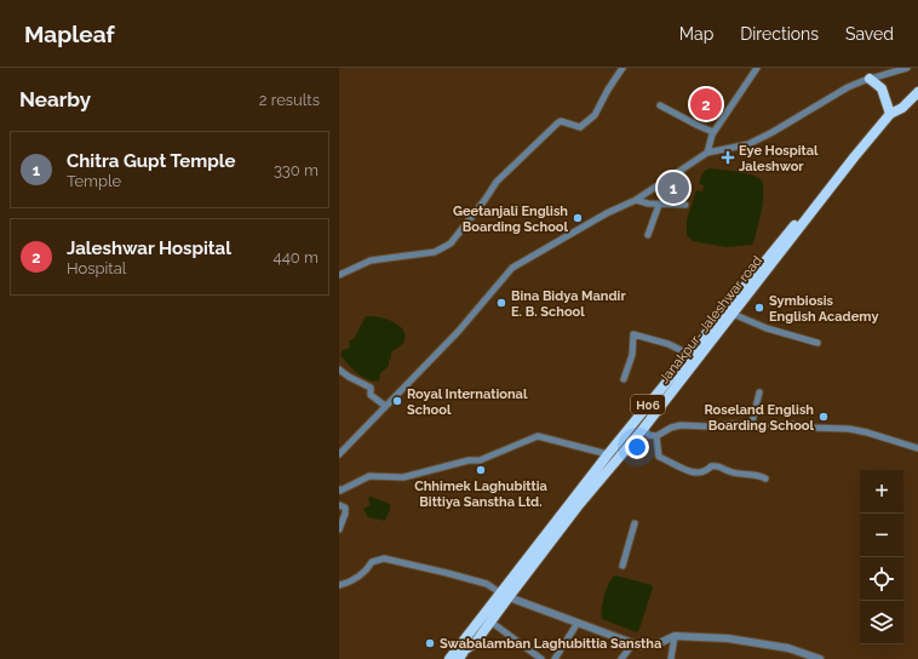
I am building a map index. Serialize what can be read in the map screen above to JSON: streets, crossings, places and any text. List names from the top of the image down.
{
  "streets": {
    "highway": ["Janakpur- Jaleshwar road", "H06"]
  },
  "crossings": [
    ["Janakpur- Jaleshwar road", "H06"]
  ],
  "places": {
    "health": ["Eye Hospital Jaleshwor"],
    "other": [
      "Geetanjali English Boarding School",
      "Bina Bidya Mandir E. B. School",
      "Symbiosis English Academy",
      "Royal International School",
      "Roseland English Boarding School",
      "Chhimek Laghubittia Bittiya Sanstha Ltd.",
      "Swabalamban Laghubittia Sanstha"
    ]
  },
  "page": {
    "header": "Mapleaf",
    "nav": ["Map", "Directions", "Saved"],
    "heading": ["Nearby", "2 results"],
    "pins": ["2", "1"],
    "list": [
      {
        "mark": "1",
        "name": "Chitra Gupt Temple",
        "note": "Temple",
        "value": "330 m"
      },
      {
        "mark": "2",
        "name": "Jaleshwar Hospital",
        "note": "Hospital",
        "value": "440 m"
      }
    ],
    "map_buttons": ["+", "−"]
  }
}
